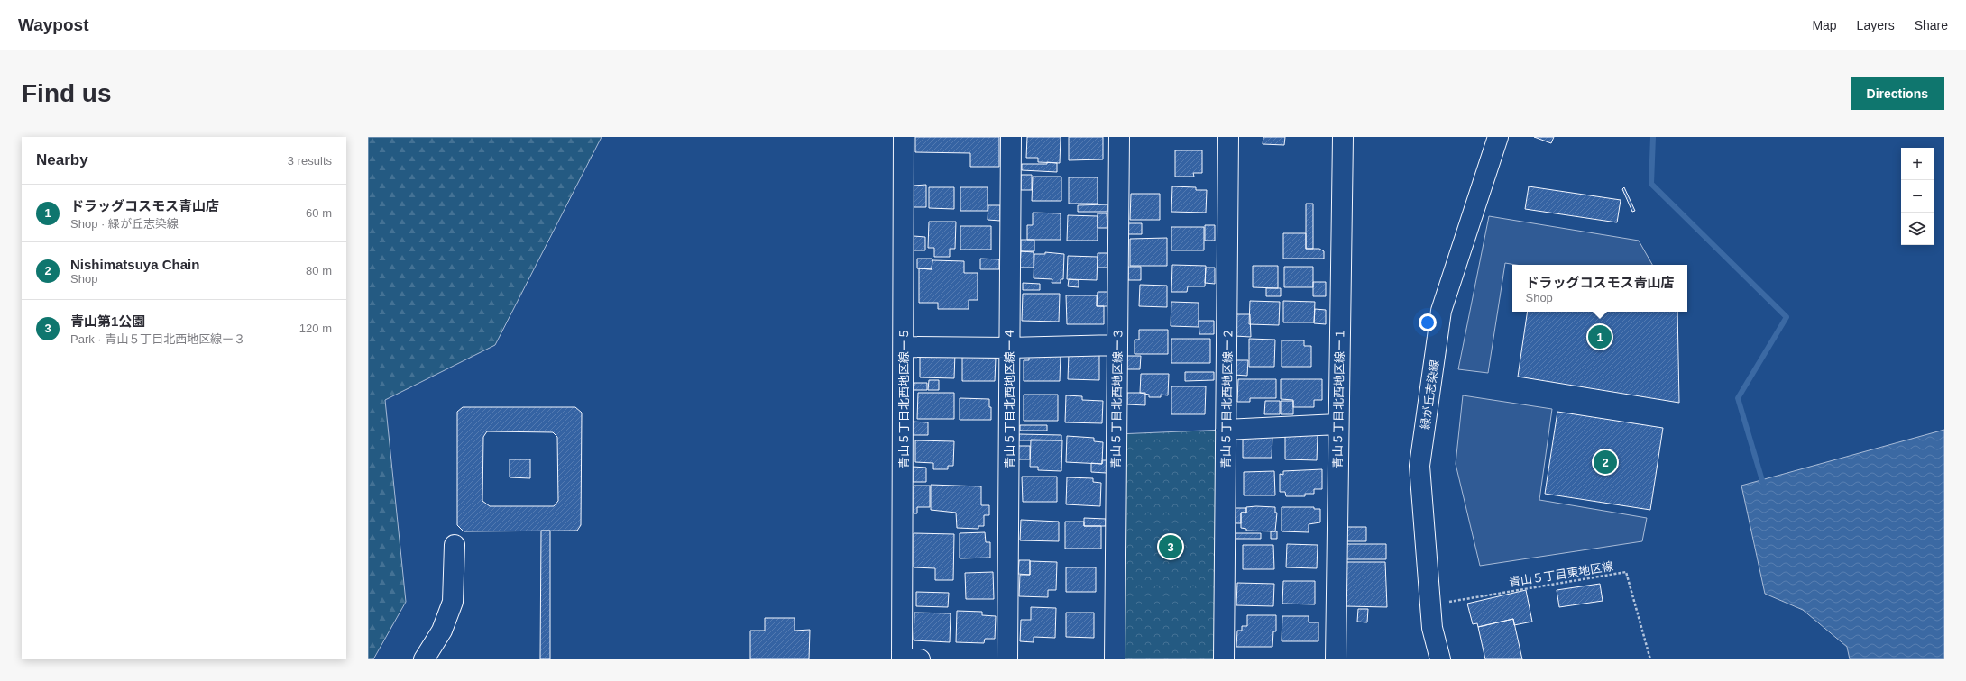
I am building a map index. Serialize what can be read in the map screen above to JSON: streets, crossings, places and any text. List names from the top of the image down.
{
  "streets": {
    "street": [
      "緑が丘志染線",
      "青山５丁目北西地区線ー５",
      "青山５丁目北西地区線ー４",
      "青山５丁目北西地区線ー３",
      "青山５丁目北西地区線ー２",
      "青山５丁目北西地区線ー１"
    ],
    "path": ["青山５丁目東地区線"]
  },
  "crossings": [
    ["緑が丘志染線", "青山５丁目東地区線"]
  ],
  "page": {
    "header": "Waypost",
    "nav": ["Map", "Layers", "Share"],
    "buttons": "Directions",
    "title": "Find us",
    "heading": ["Nearby", "3 results"],
    "map_buttons": ["+", "−"],
    "list": [
      {
        "mark": "1",
        "name": "ドラッグコスモス青山店",
        "note": "Shop · 緑が丘志染線",
        "value": "60 m"
      },
      {
        "mark": "2",
        "name": "Nishimatsuya Chain",
        "note": "Shop",
        "value": "80 m"
      },
      {
        "mark": "3",
        "name": "青山第1公園",
        "note": "Park · 青山５丁目北西地区線ー３",
        "value": "120 m"
      }
    ],
    "popup": ["ドラッグコスモス青山店", "Shop"],
    "pins": ["1", "2", "3"]
  }
}
